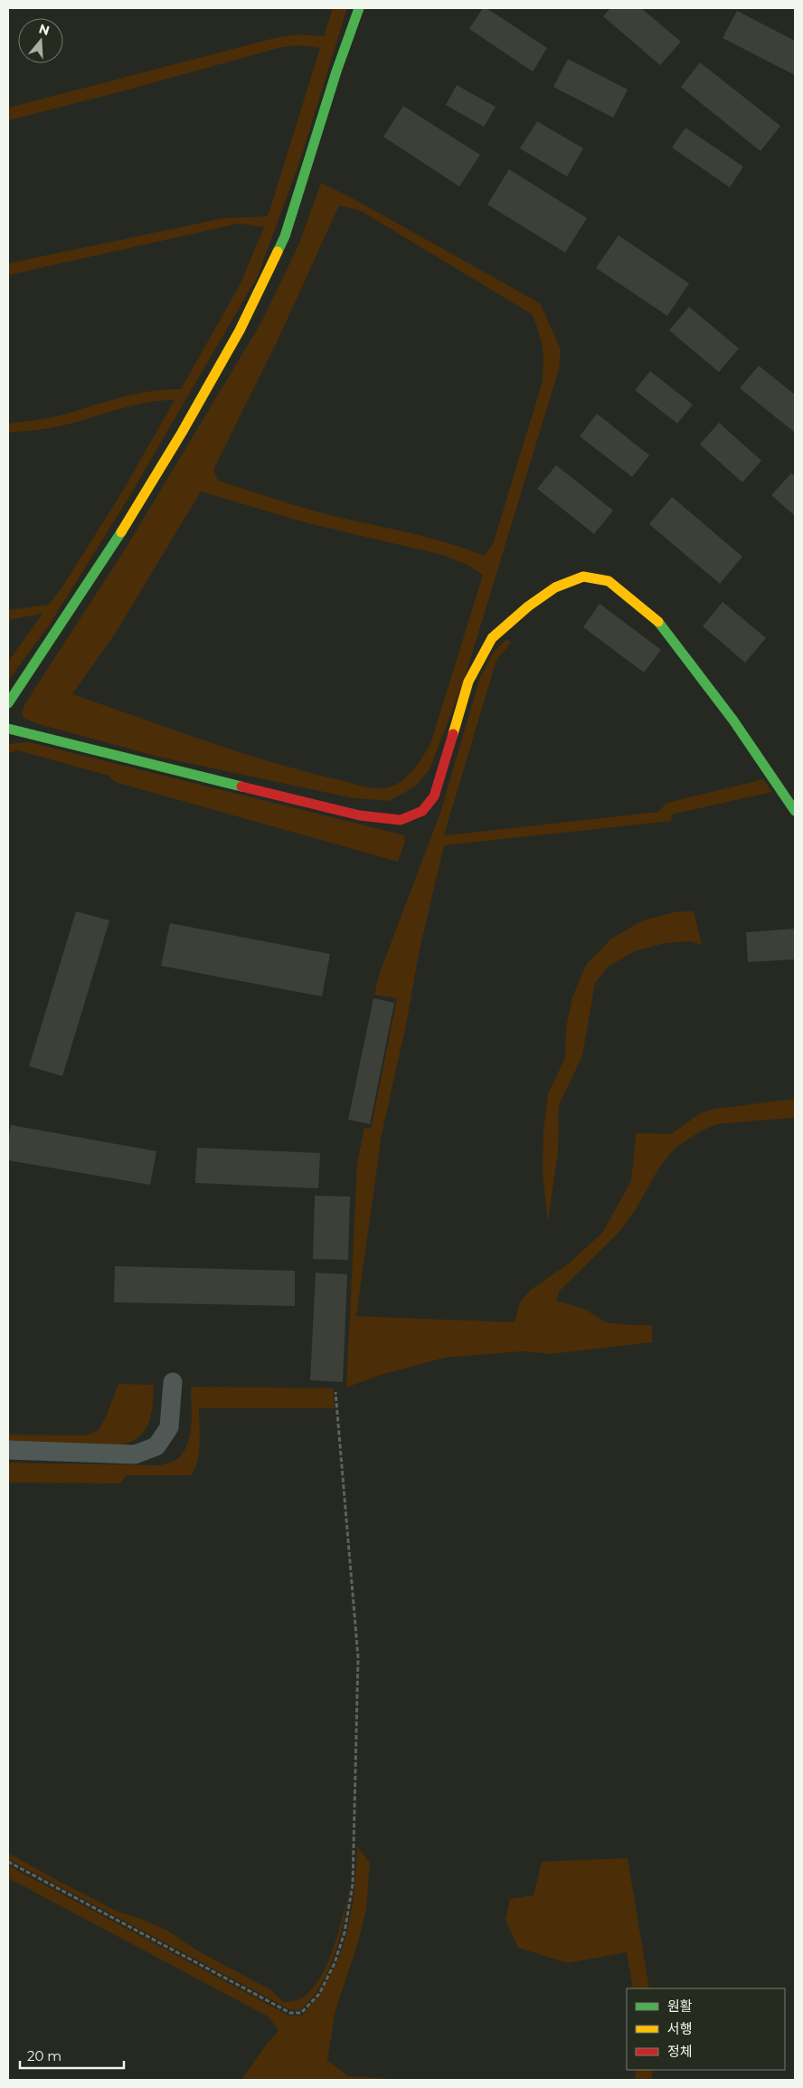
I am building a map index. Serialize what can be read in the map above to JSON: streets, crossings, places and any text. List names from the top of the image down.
{
  "legend": ["원활", "서행", "정체"],
  "scale_bar": "20 m",
  "north": "top"
}
